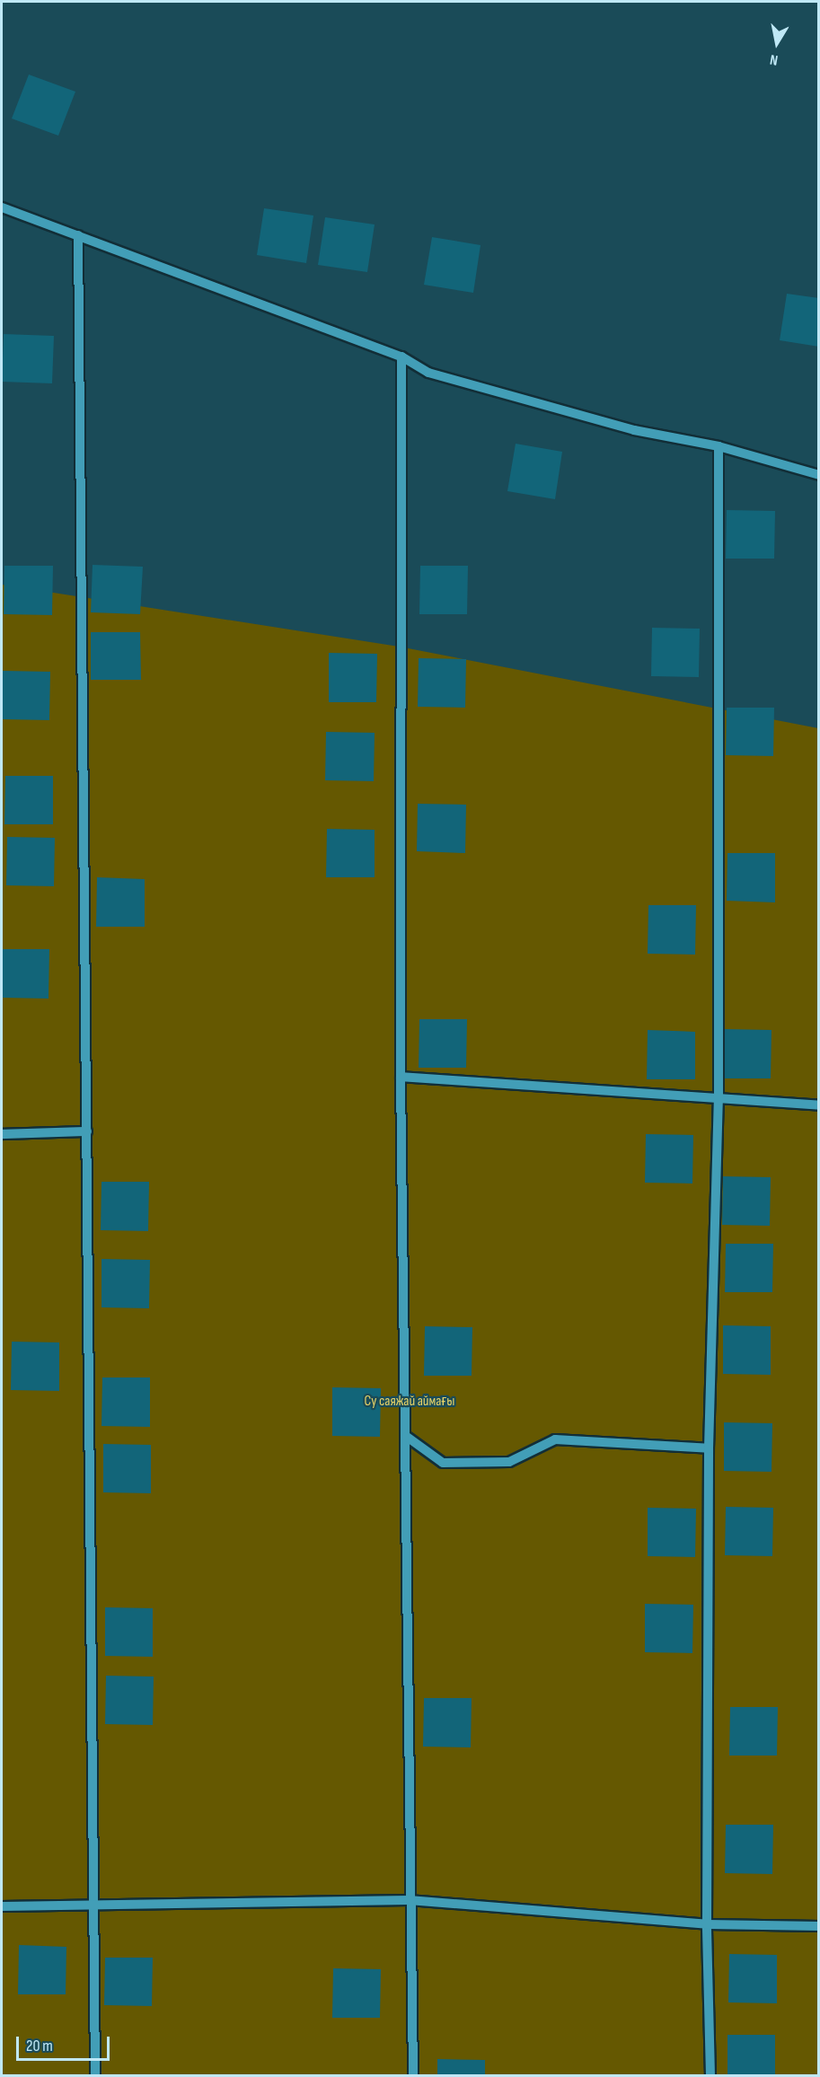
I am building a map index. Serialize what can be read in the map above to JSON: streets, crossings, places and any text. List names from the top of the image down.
{
  "parks": ["Су саяжай аймағы"],
  "scale_bar": "20 m",
  "north": "bottom"
}
